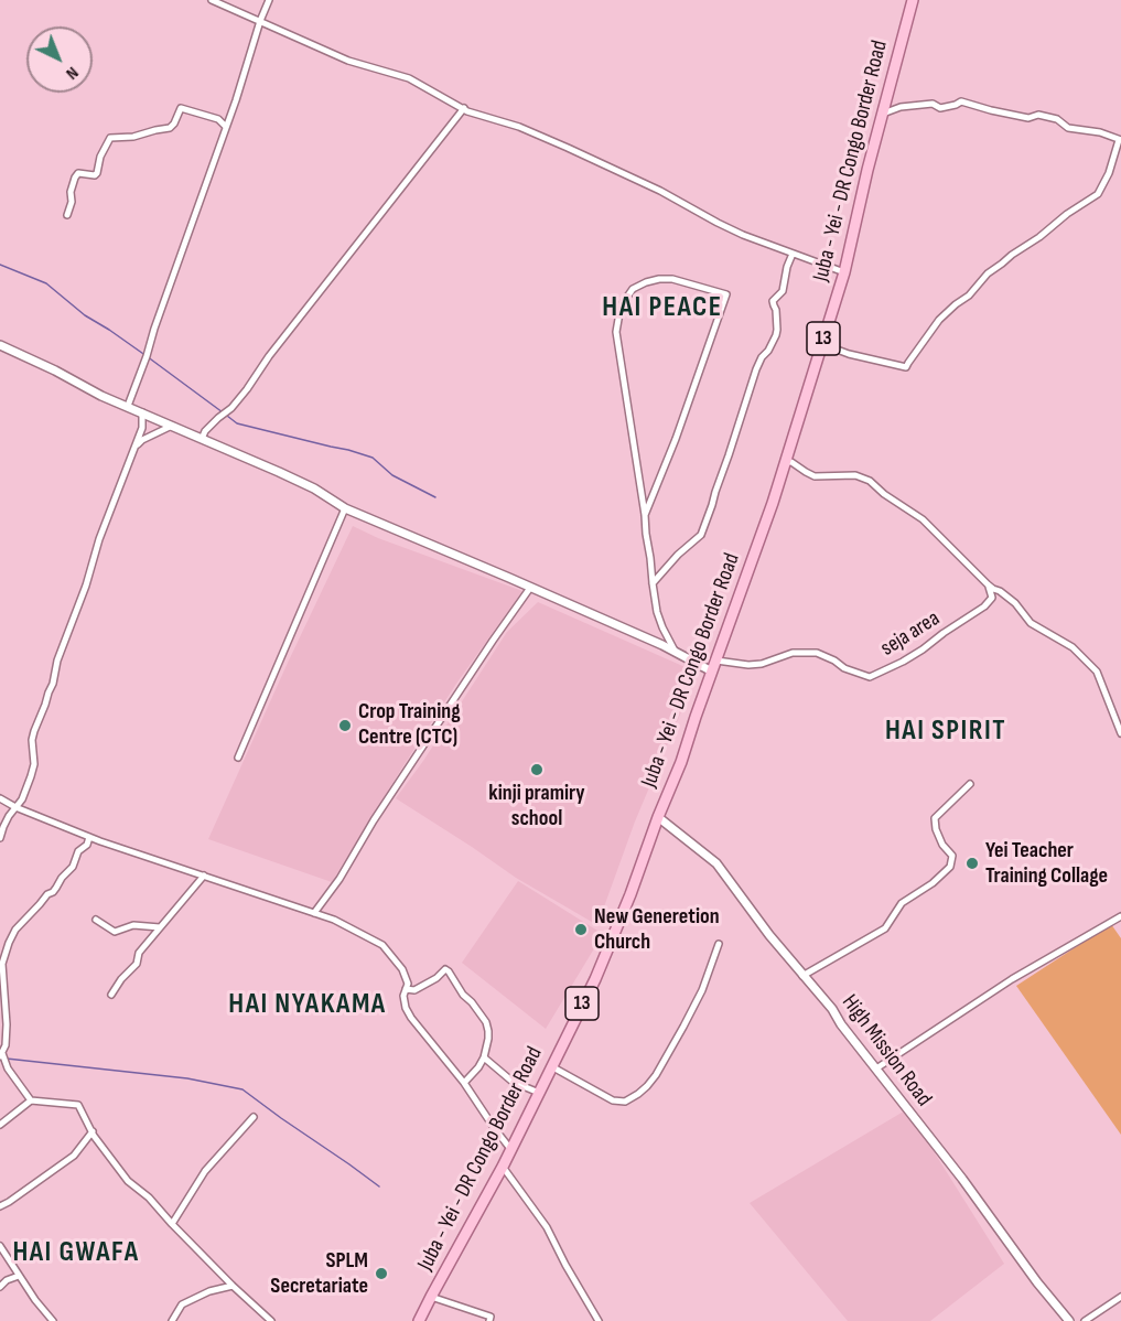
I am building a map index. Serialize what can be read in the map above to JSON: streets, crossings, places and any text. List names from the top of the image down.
{
  "streets": {
    "main road": ["Juba - Yei - DR Congo Border Road", "13"],
    "street": ["seja area", "High Mission Road"]
  },
  "crossings": [
    ["Juba - Yei - DR Congo Border Road", "seja area"],
    ["Juba - Yei - DR Congo Border Road", "High Mission Road"]
  ],
  "districts": [
    "HAI PEACE",
    "HAI SPIRIT",
    "HAI NYAKAMA",
    "HAI GWAFA"
  ],
  "places": [
    "Crop Training Centre (CTC)",
    "kinji pramiry school",
    "Yei Teacher Training Collage",
    "New Generetion Church",
    "SPLM Secretariate"
  ],
  "north": "bottom right"
}
